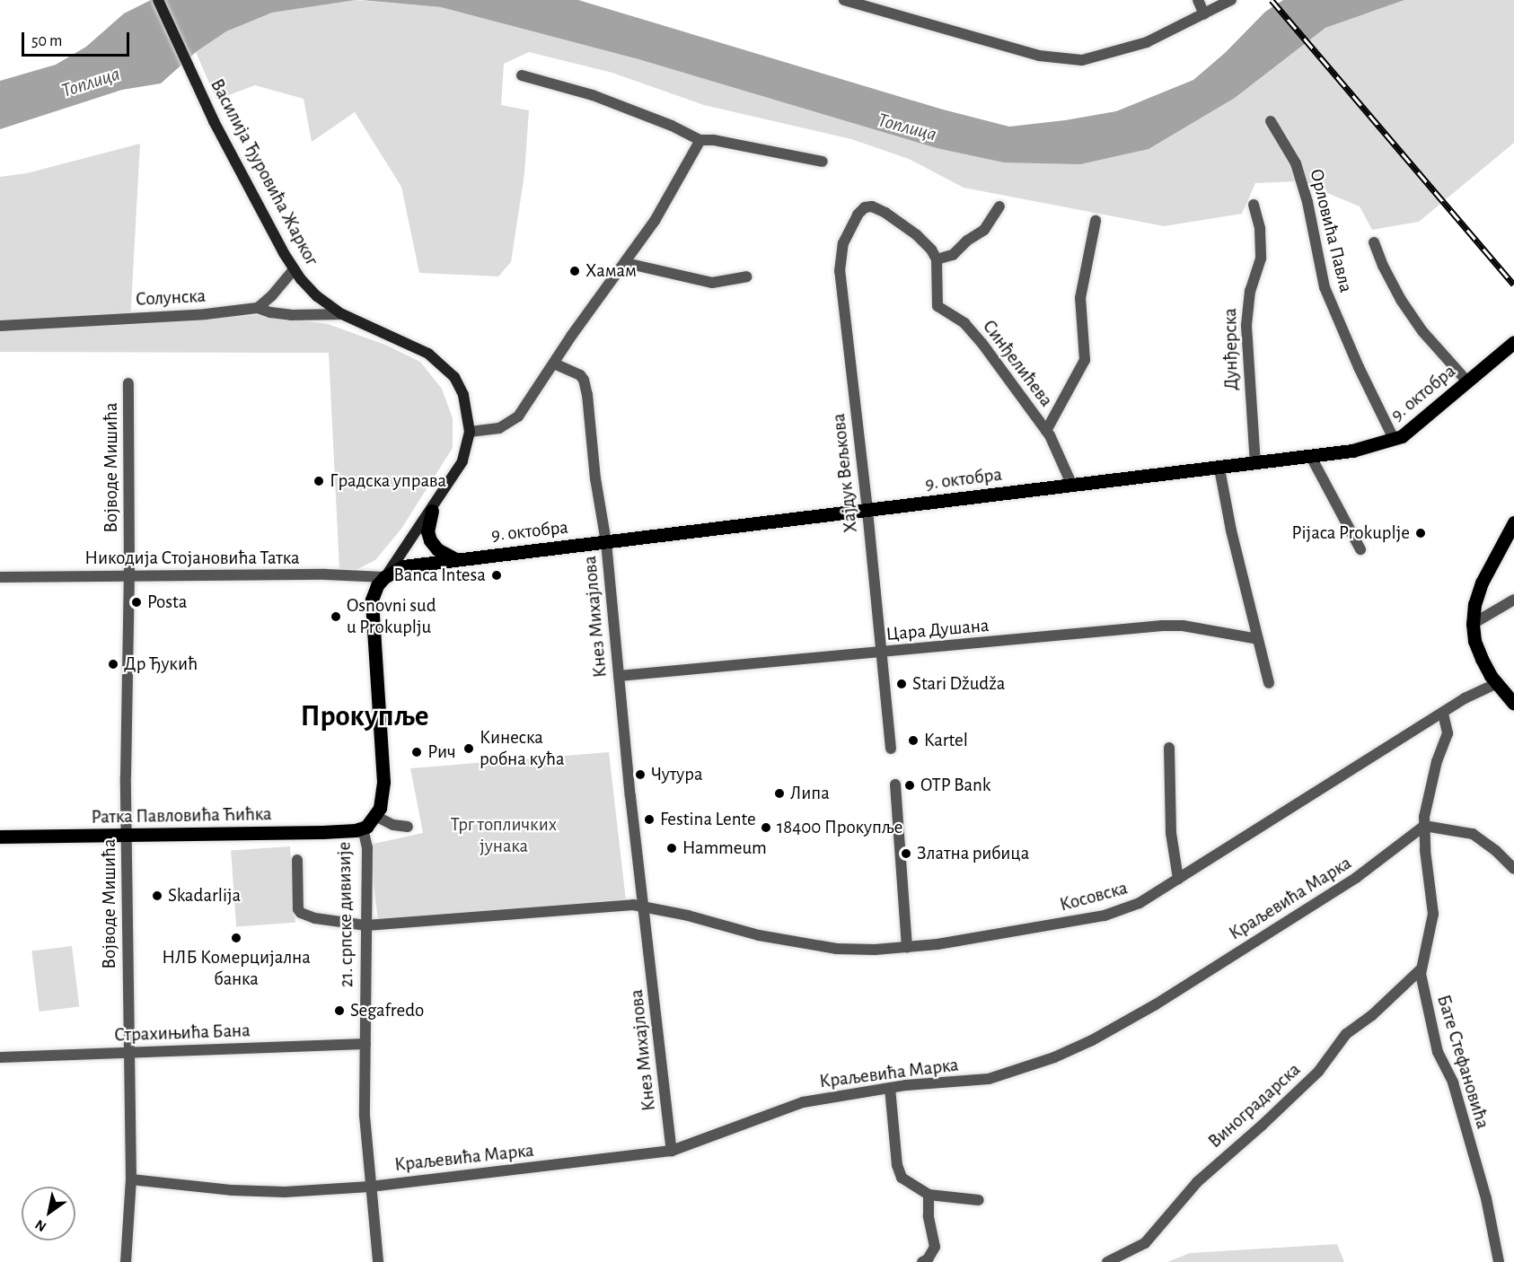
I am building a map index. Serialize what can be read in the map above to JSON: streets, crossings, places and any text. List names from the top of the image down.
{
  "streets": {
    "main road": [
      "Василија Ђуровића Жарког",
      "9. октобра",
      "Ратка Павловића Ћићка",
      "21. српске дивизије"
    ],
    "street": [
      "Орловића Павла",
      "Солунска",
      "Дунђерска",
      "Синђелићева",
      "Војводе Мишића",
      "Хајдук Вељкова",
      "Никодија Стојановића Татка",
      "Кнез Михајлова",
      "Цара Душана",
      "Косовска",
      "Краљевића Марка",
      "Страхињића Бана",
      "Бате Стефановића",
      "Виноградарска"
    ]
  },
  "crossings": [
    ["Василија Ђуровића Жарког", "Солунска"],
    ["Василија Ђуровића Жарког", "9. октобра"],
    ["Василија Ђуровића Жарког", "Никодија Стојановића Татка"],
    ["Василија Ђуровића Жарког", "21. српске дивизије"],
    ["Орловића Павла", "9. октобра"],
    ["Дунђерска", "9. октобра"],
    ["Синђелићева", "9. октобра"],
    ["Синђелићева", "Хајдук Вељкова"],
    ["9. октобра", "Хајдук Вељкова"],
    ["9. октобра", "Никодија Стојановића Татка"],
    ["9. октобра", "Кнез Михајлова"],
    ["9. октобра", "21. српске дивизије"],
    ["Војводе Мишића", "Никодија Стојановића Татка"],
    ["Војводе Мишића", "Ратка Павловића Ћићка"],
    ["Војводе Мишића", "Краљевића Марка"],
    ["Војводе Мишића", "Страхињића Бана"],
    ["Хајдук Вељкова", "Цара Душана"],
    ["Никодија Стојановића Татка", "21. српске дивизије"],
    ["Кнез Михајлова", "Цара Душана"],
    ["Кнез Михајлова", "Косовска"],
    ["Кнез Михајлова", "Краљевића Марка"],
    ["Ратка Павловића Ћићка", "21. српске дивизије"],
    ["Косовска", "Бате Стефановића"],
    ["Краљевића Марка", "21. српске дивизије"],
    ["Краљевића Марка", "Бате Стефановића"],
    ["21. српске дивизије", "Страхињића Бана"],
    ["Бате Стефановића", "Виноградарска"]
  ],
  "districts": ["Прокупље"],
  "water": ["Топлица"],
  "parks": ["Трг топличких јунака"],
  "places": [
    "Хамам",
    "Градска управа",
    "Pijaca Prokuplje",
    "Banca Intesa",
    "Posta",
    "Osnovni sud u Prokuplju",
    "Др Ђукић",
    "Stari Džudža",
    "Kartel",
    "Кинеска робна кућа",
    "Рич",
    "Чутура",
    "OTP Bank",
    "Липа",
    "Festina Lente",
    "18400 Прокупље",
    "Hammeum",
    "Златна рибица",
    "Skadarlija",
    "НЛБ Комерцијална банка",
    "Segafredo"
  ],
  "scale_bar": "50 m",
  "north": "bottom left"
}
